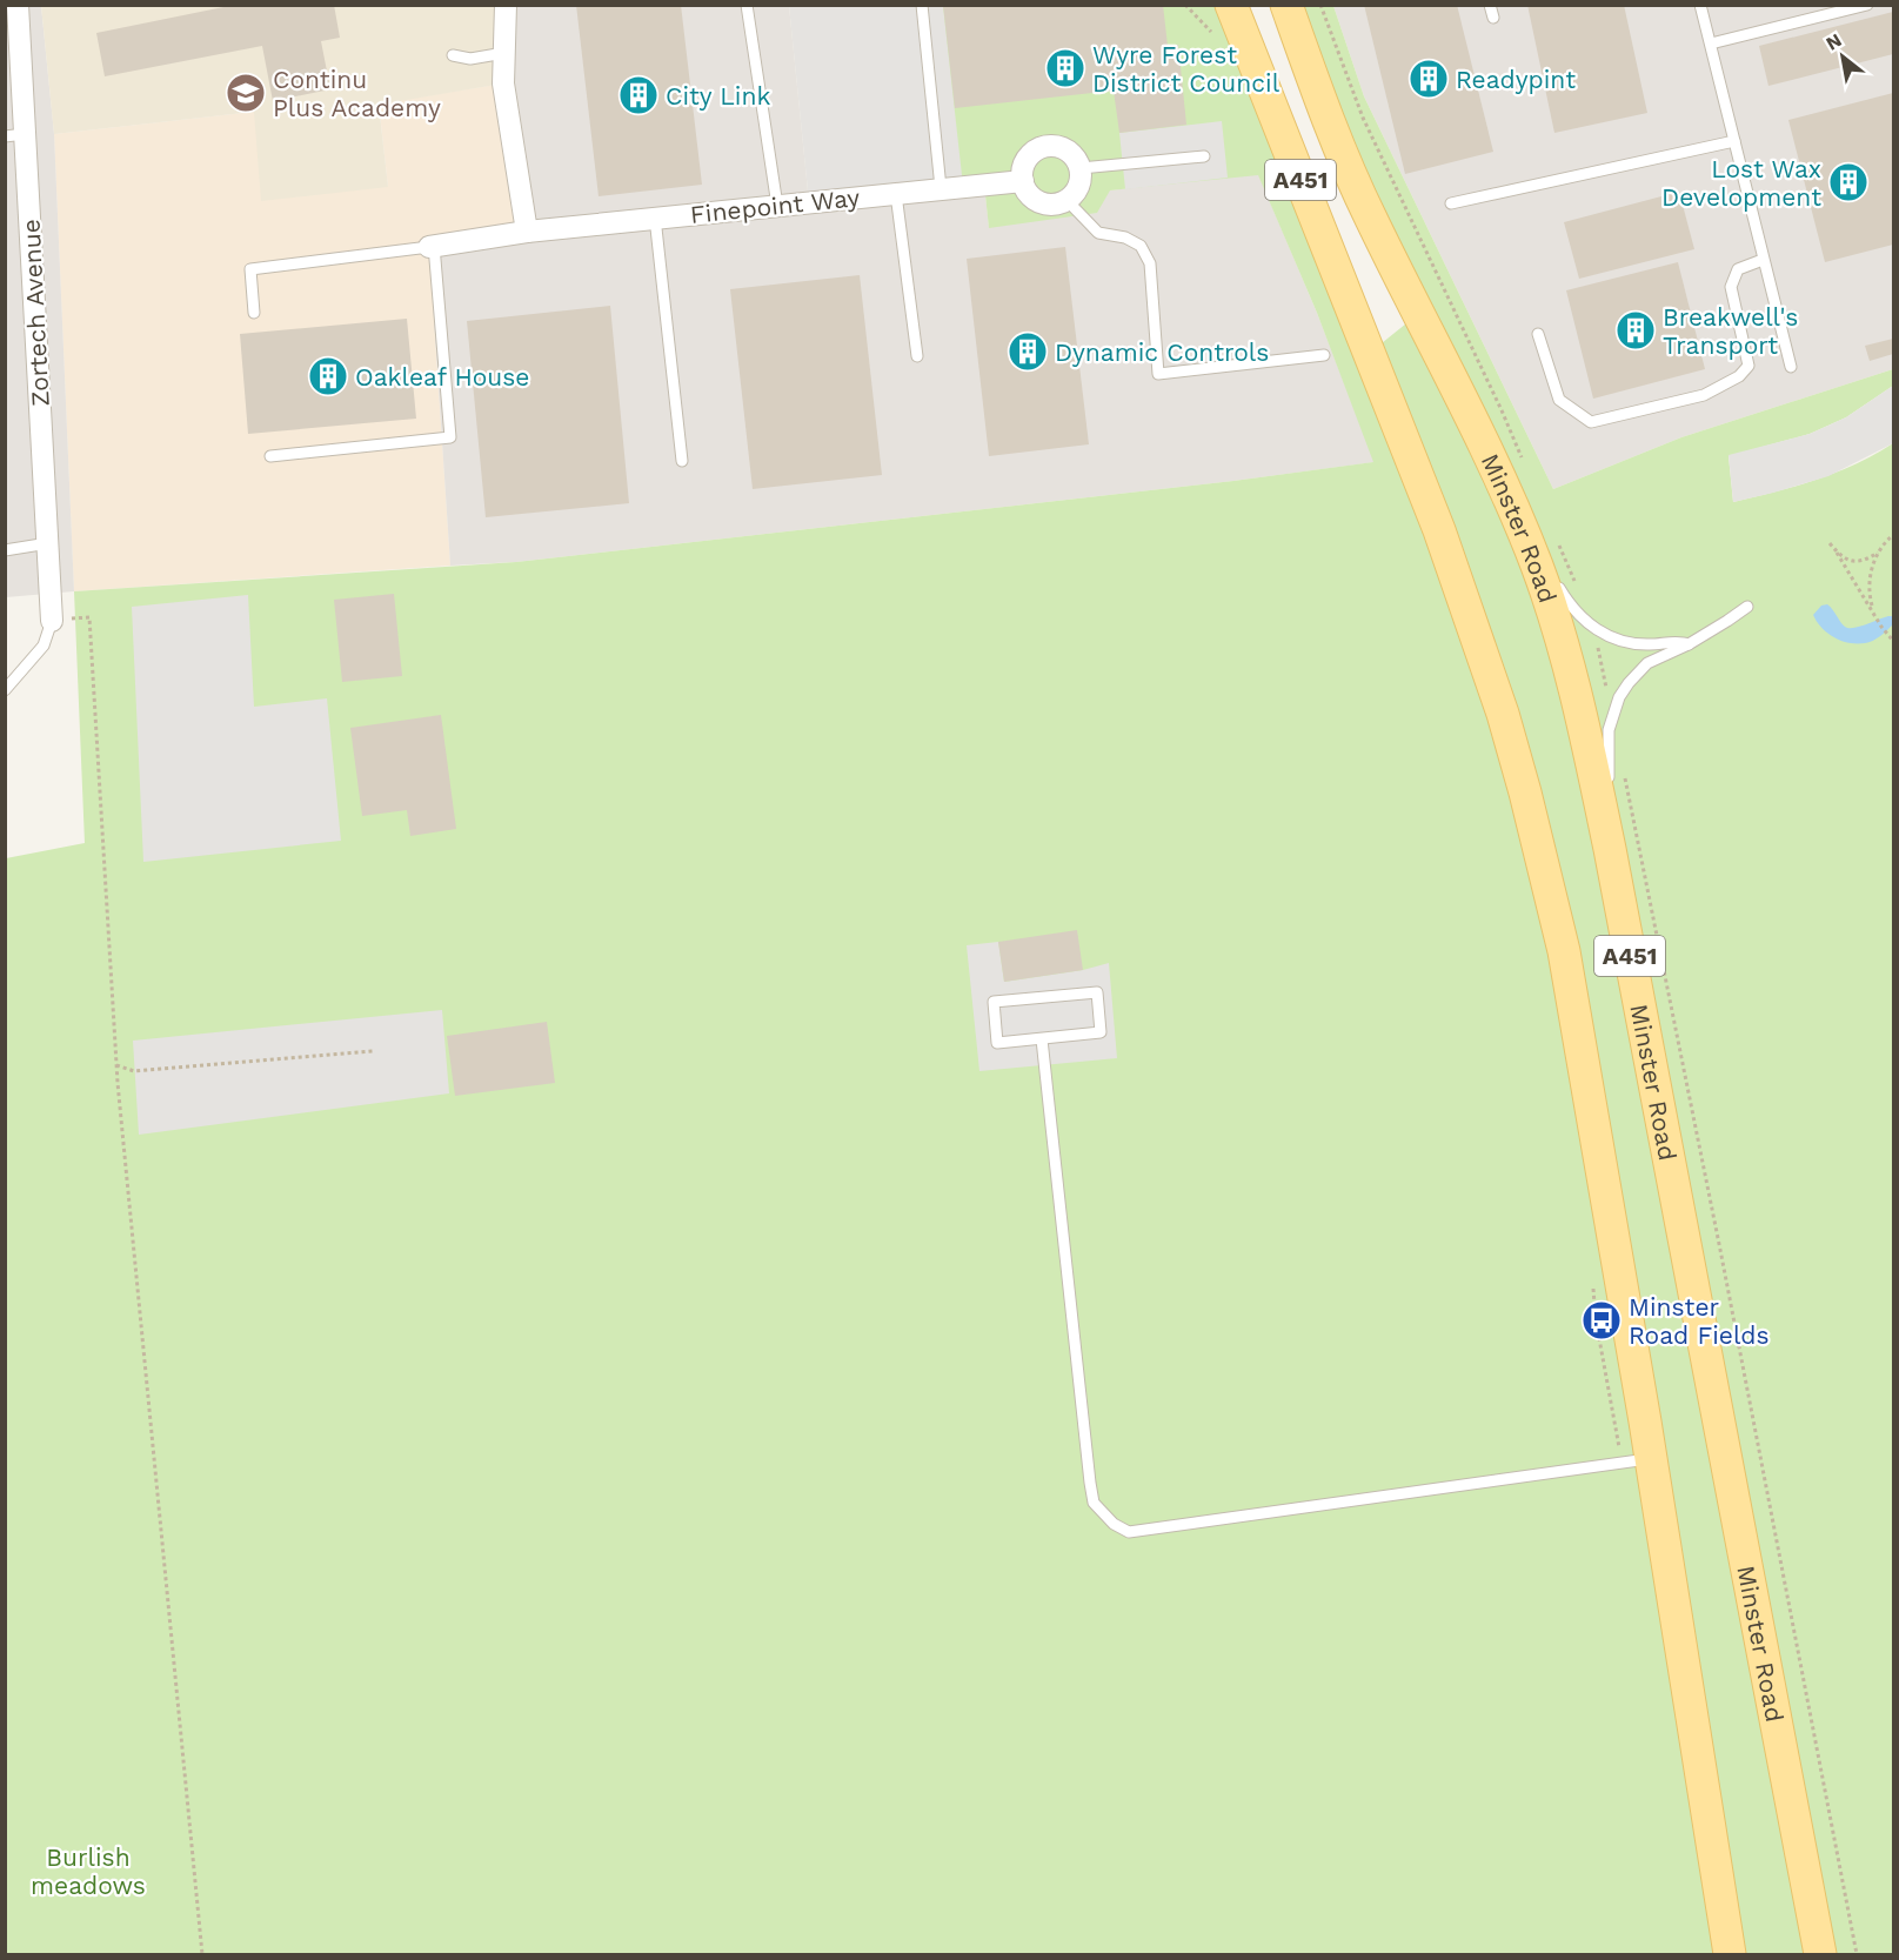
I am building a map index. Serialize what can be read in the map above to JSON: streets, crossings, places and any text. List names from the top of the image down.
{
  "streets": {
    "main road": ["A451", "Minster Road"],
    "street": ["Finepoint Way", "Zortech Avenue"]
  },
  "parks": ["Burlish meadows"],
  "places": {
    "building": [
      "Wyre Forest District Council",
      "Readypint",
      "City Link",
      "Lost Wax Development",
      "Breakwell's Transport",
      "Dynamic Controls",
      "Oakleaf House"
    ],
    "school or university": ["Continu Plus Academy"],
    "bus stop": ["Minster Road Fields"]
  },
  "north": "top left"
}
